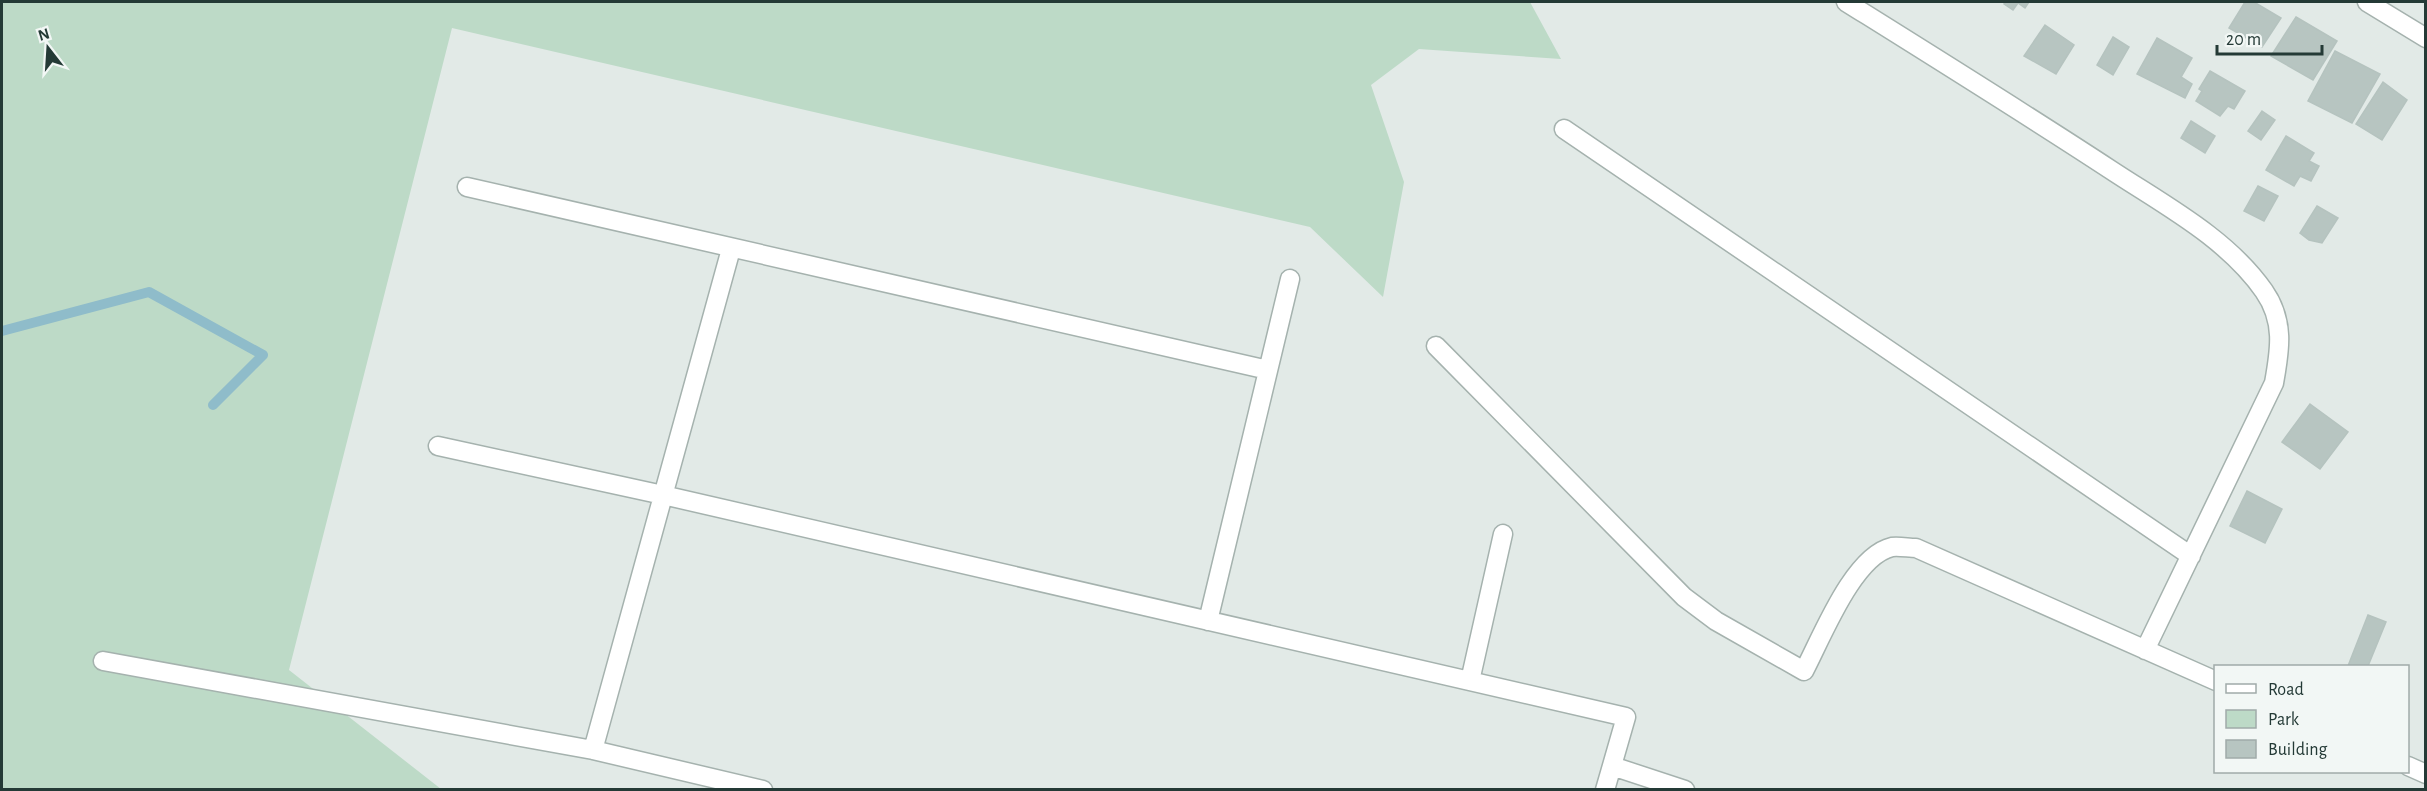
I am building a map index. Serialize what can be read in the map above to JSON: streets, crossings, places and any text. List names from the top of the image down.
{
  "legend": ["Road", "Park", "Building"],
  "scale_bar": "20 m",
  "north": "top"
}
